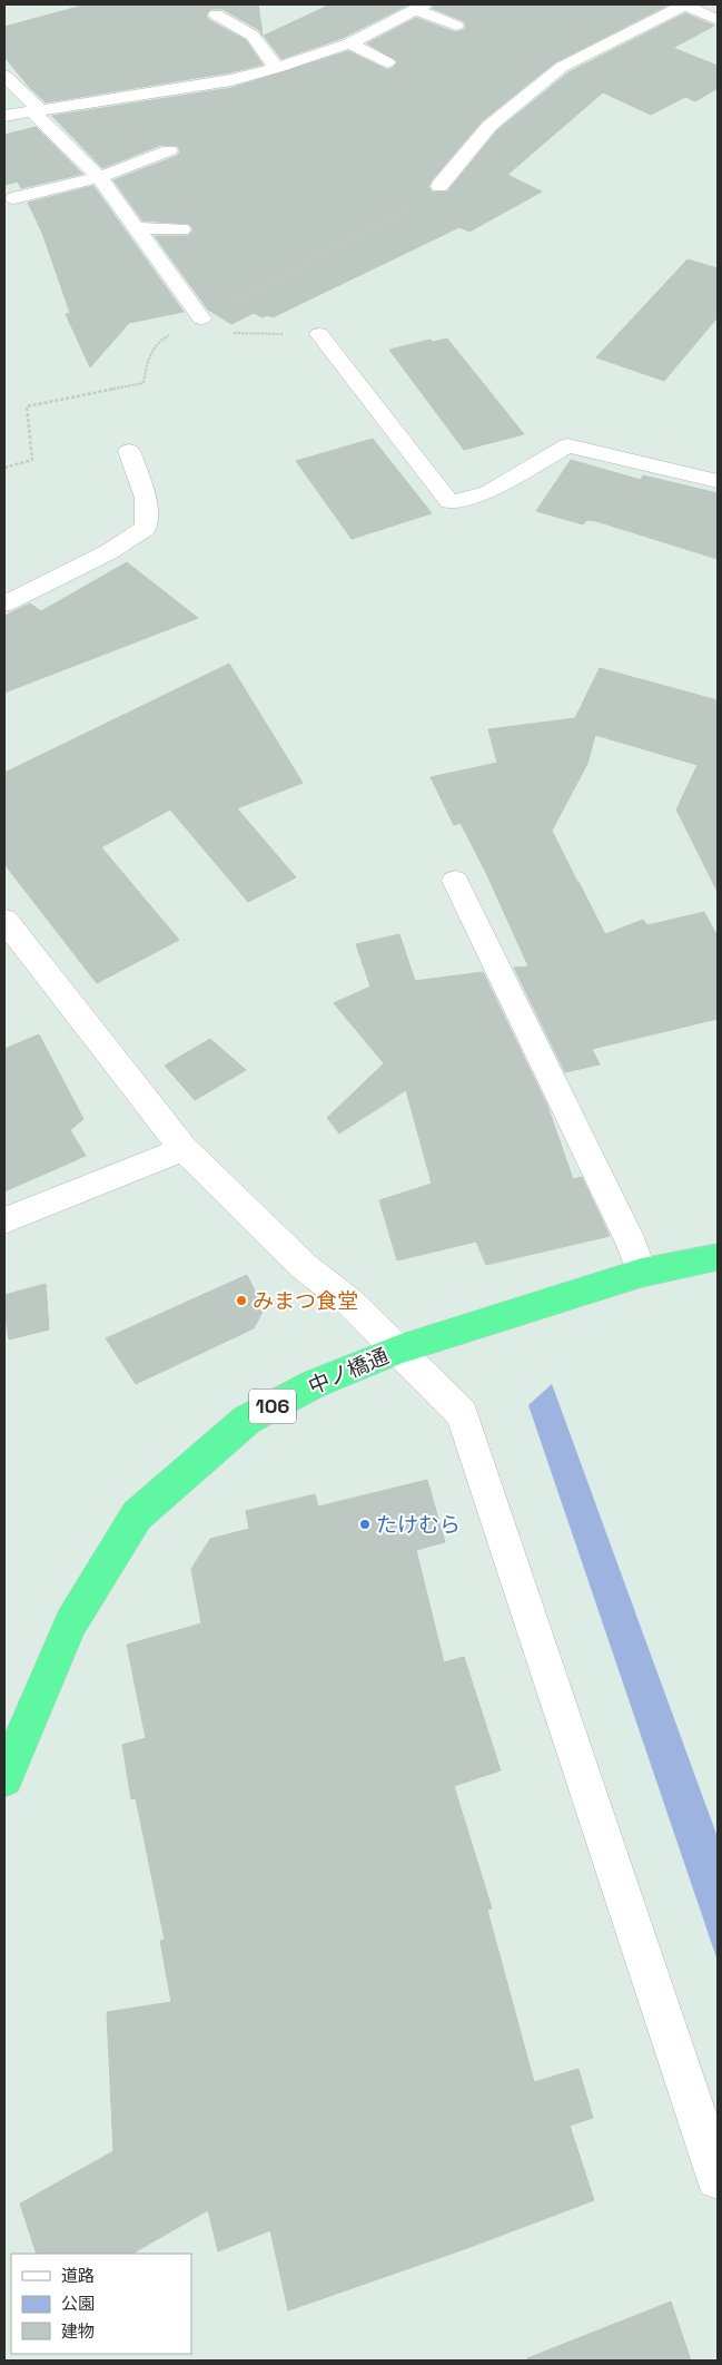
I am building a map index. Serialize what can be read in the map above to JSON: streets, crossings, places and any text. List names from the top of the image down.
{
  "streets": {
    "highway": ["中ノ橋通", "106"]
  },
  "places": ["みまつ食堂", "たけむら"],
  "legend": ["道路", "公園", "建物"]
}
